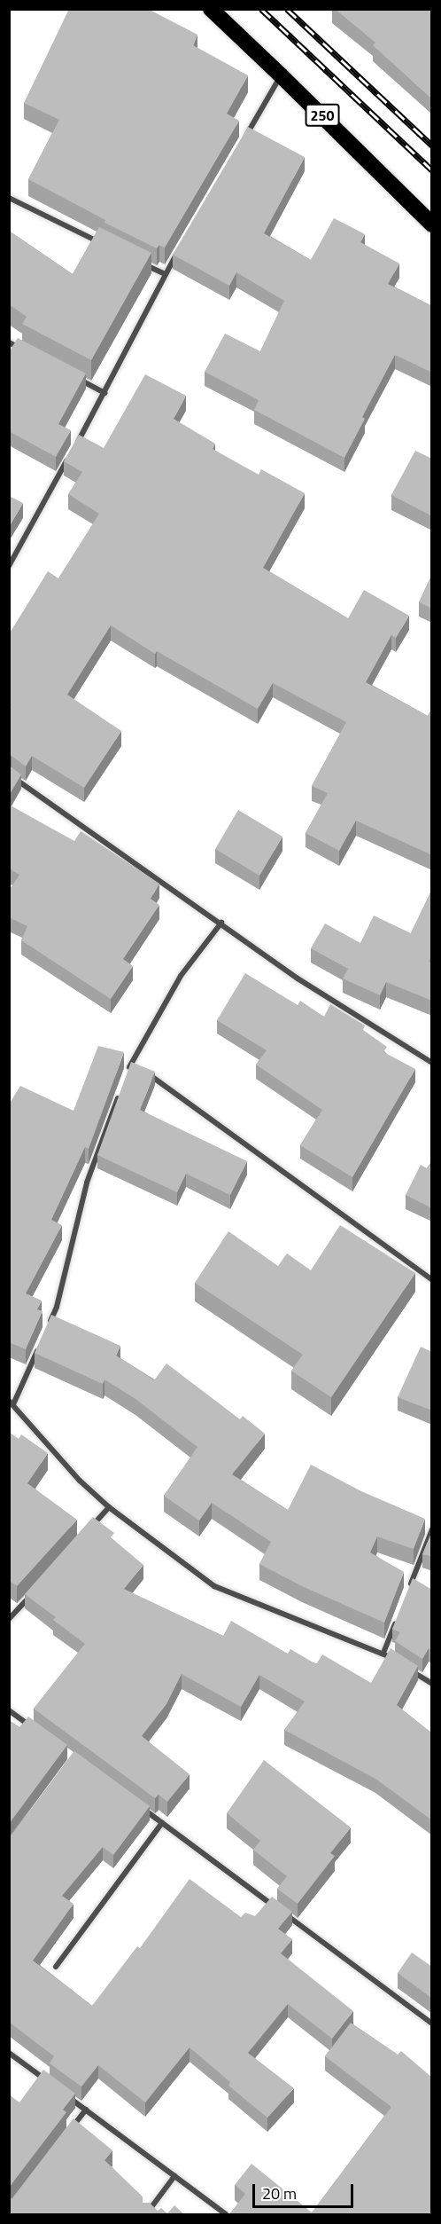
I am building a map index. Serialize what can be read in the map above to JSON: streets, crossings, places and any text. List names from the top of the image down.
{
  "streets": {
    "highway": ["250"]
  },
  "scale_bar": "20 m"
}
